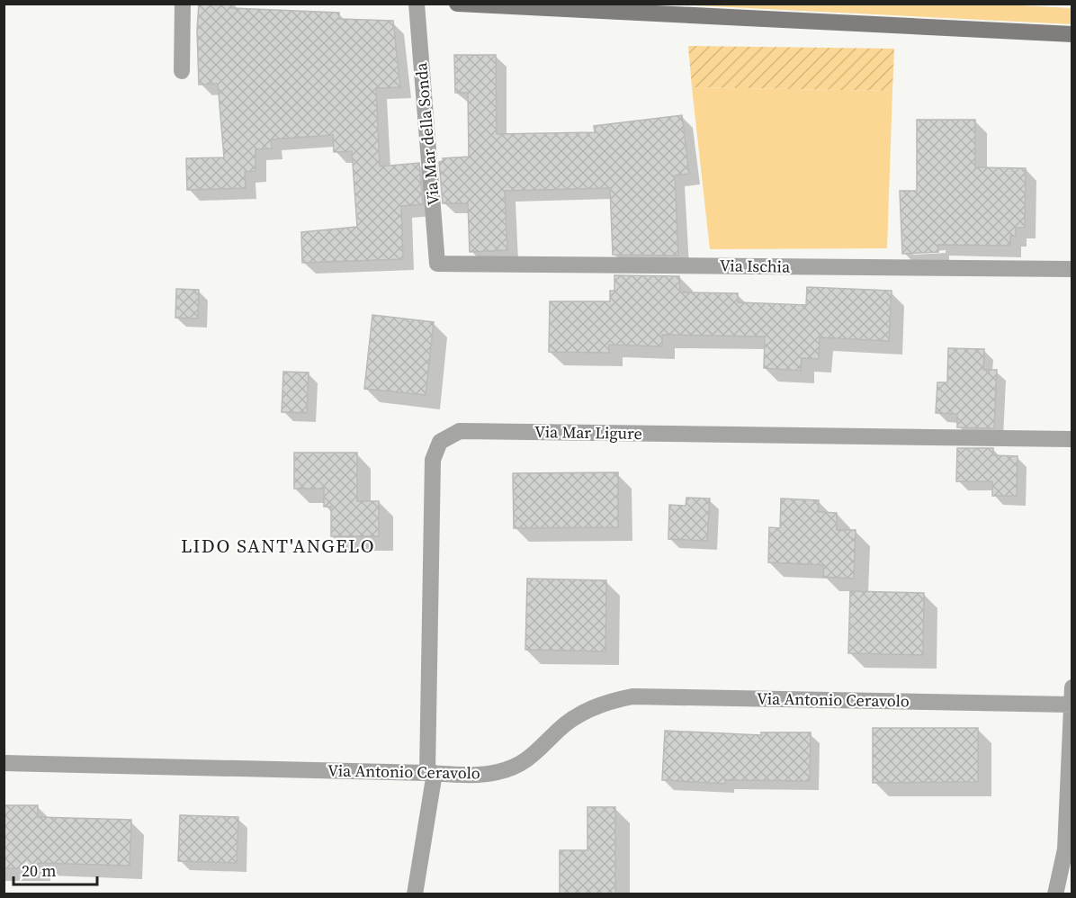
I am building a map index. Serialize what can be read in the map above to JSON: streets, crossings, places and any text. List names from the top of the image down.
{
  "streets": {
    "street": [
      "Via Mar della Sonda",
      "Via Ischia",
      "Via Mar Ligure",
      "Via Antonio Ceravolo"
    ]
  },
  "crossings": [
    ["Via Mar della Sonda", "Via Ischia"],
    ["Via Mar Ligure", "Via Antonio Ceravolo"]
  ],
  "districts": ["LIDO SANT'ANGELO"],
  "scale_bar": "20 m"
}
